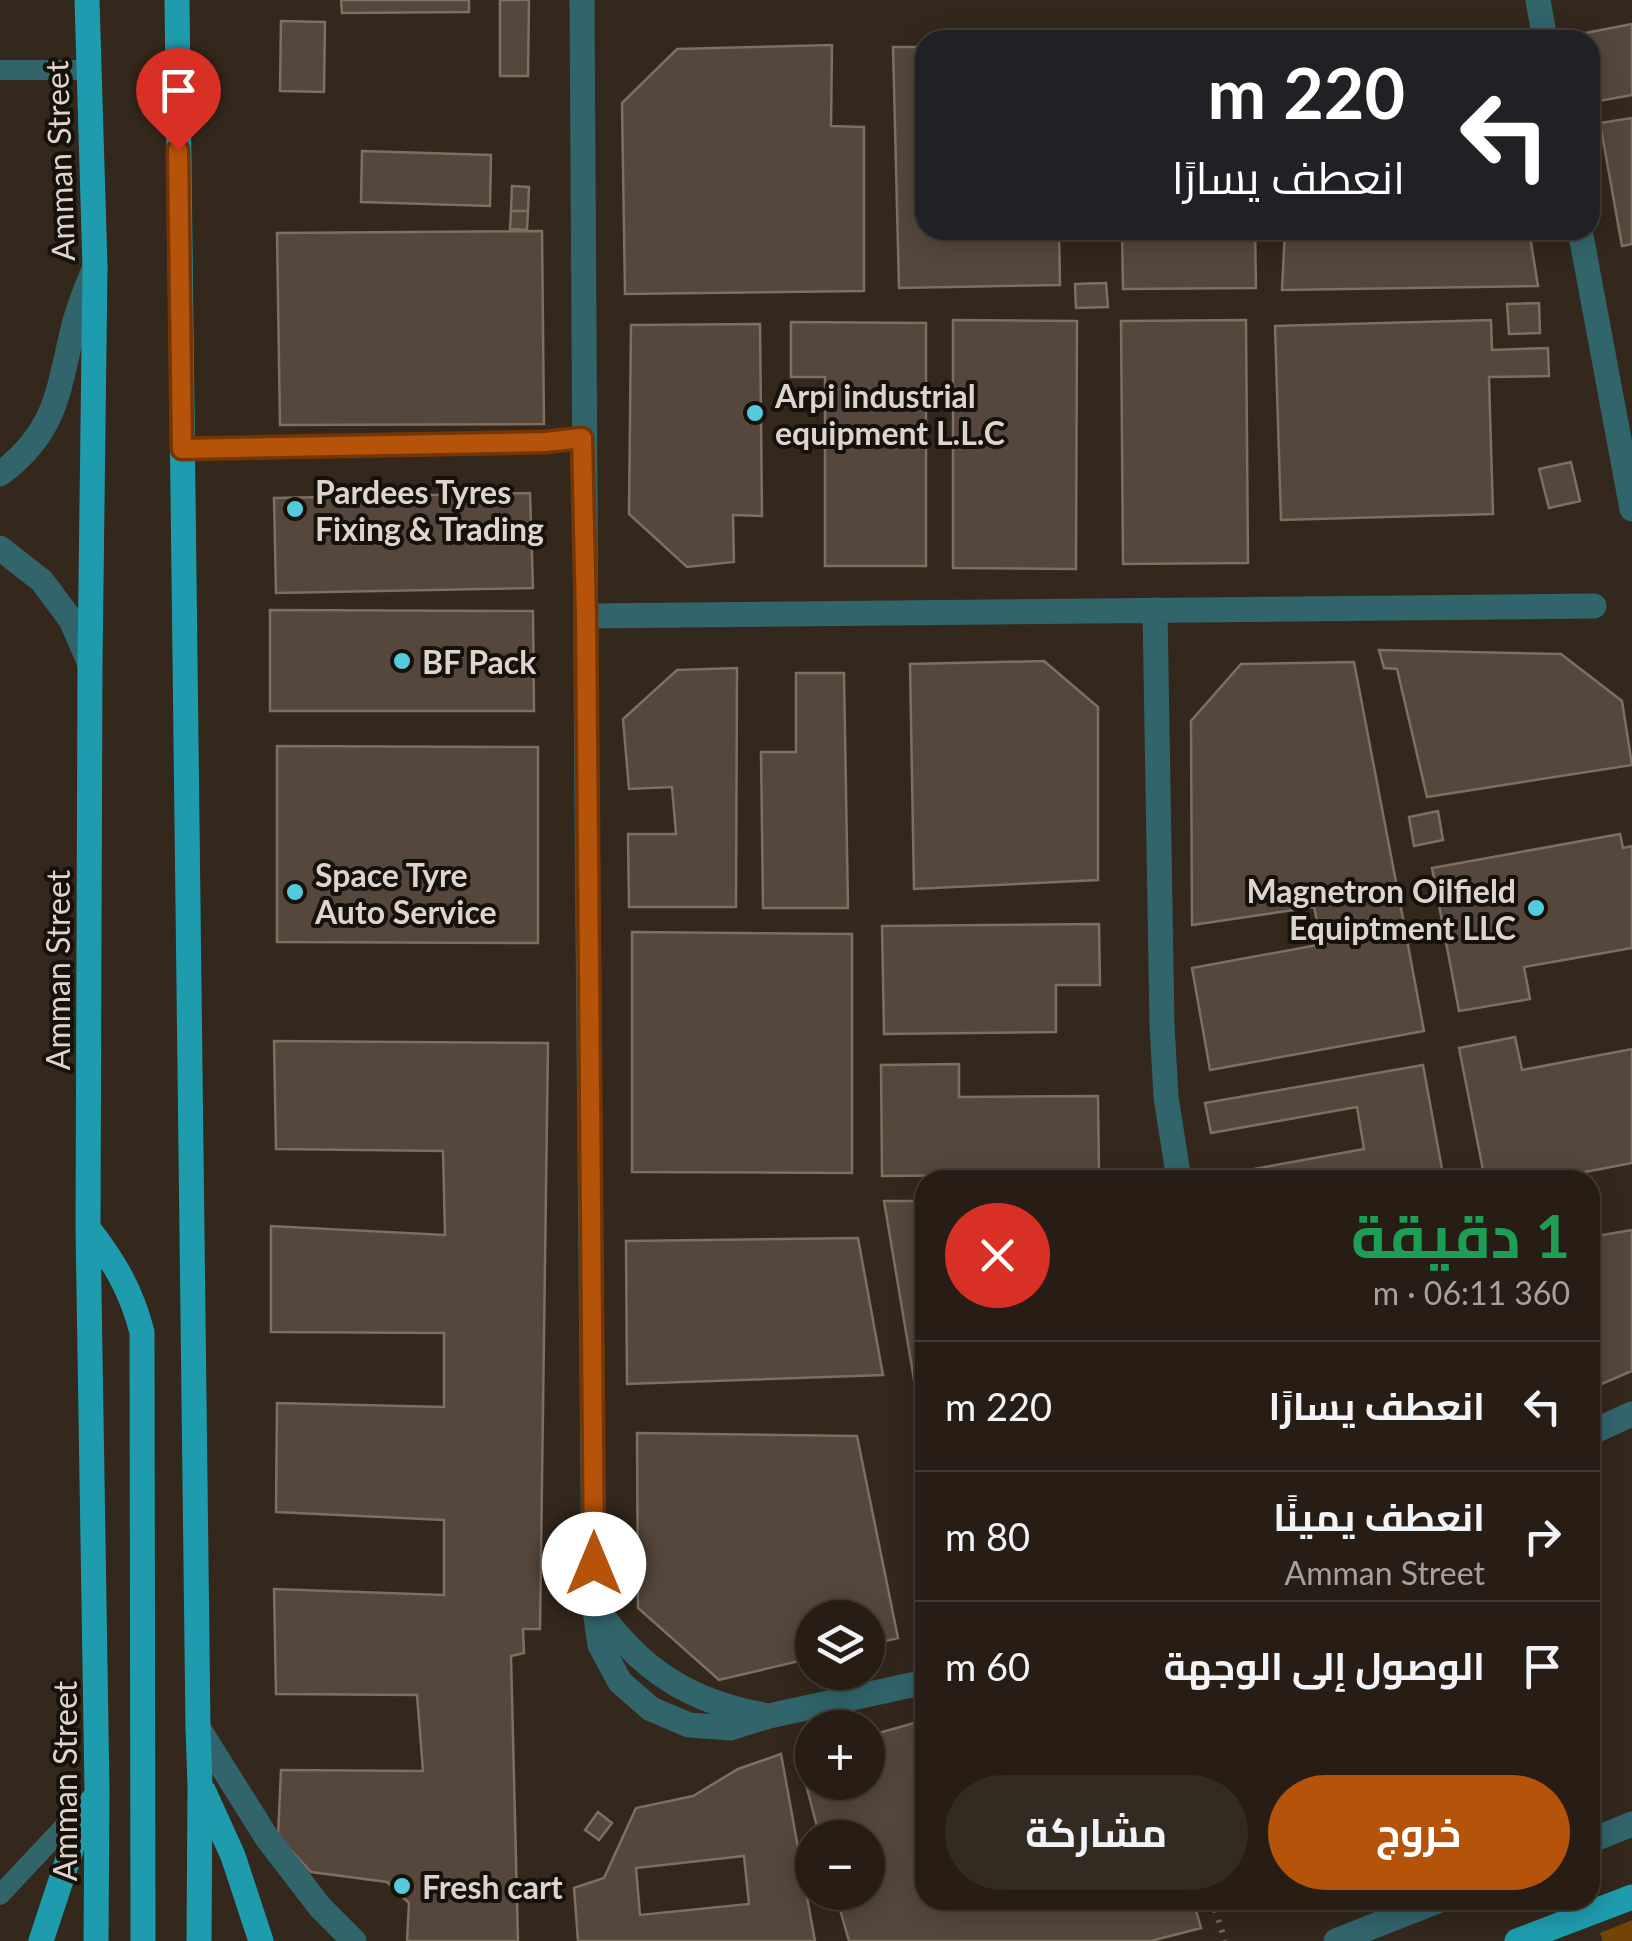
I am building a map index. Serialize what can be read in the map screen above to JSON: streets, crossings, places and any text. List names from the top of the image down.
{
  "streets": {
    "main road": ["Amman Street"]
  },
  "places": [
    "Arpi industrial equipment L.L.C",
    "Pardees Tyres Fixing & Trading",
    "BF Pack",
    "Space Tyre Auto Service",
    "Magnetron Oilfield Equiptment LLC",
    "Fresh cart"
  ],
  "page": {
    "turn": ["220 m", "انعطف يسارًا"],
    "heading": ["1 دقيقة", "360 m · 06:11"],
    "list": [
      {
        "name": "انعطف يسارًا",
        "value": "220 m"
      },
      {
        "name": "انعطف يمينًا",
        "note": "Amman Street",
        "value": "80 m"
      },
      {
        "name": "الوصول إلى الوجهة",
        "value": "60 m"
      }
    ],
    "map_buttons": ["+", "−"],
    "buttons": ["خروج", "مشاركة"]
  }
}
